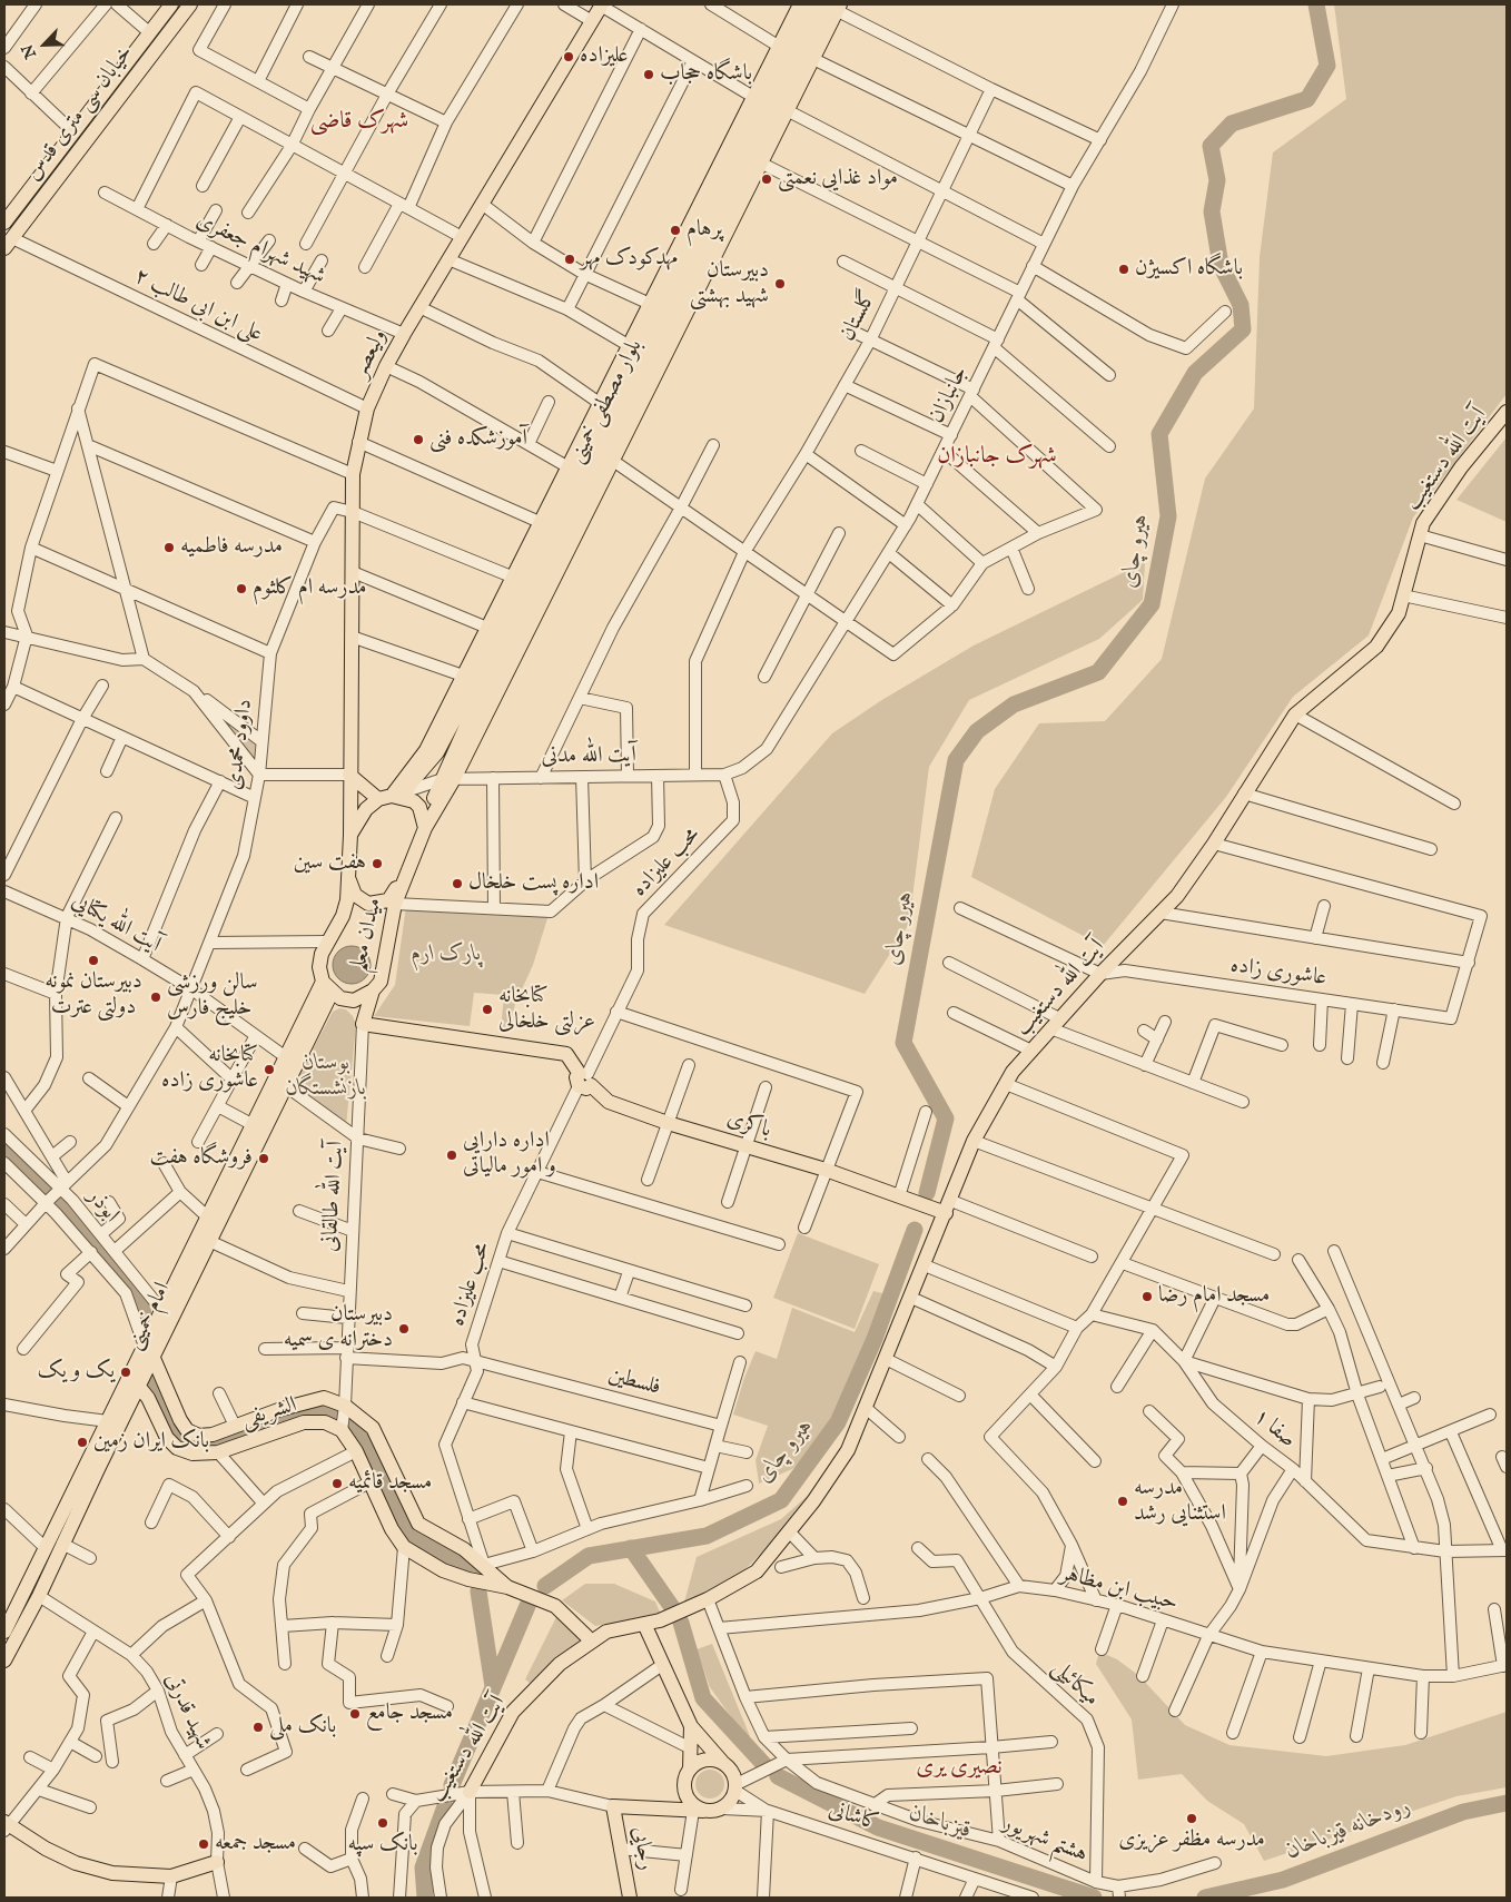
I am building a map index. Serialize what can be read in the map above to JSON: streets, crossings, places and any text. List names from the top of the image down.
{
  "streets": {
    "main road": [
      "خیابان سی متری قدس",
      "ولیعصر",
      "بلوار مصطفی خمینی",
      "آیت الله دستغیب",
      "میدان معلم",
      "باکری",
      "آیت الله طالقانی",
      "امام خمینی",
      "الشریفی",
      "رجایی"
    ],
    "street": [
      "شهید شهرام جعفری",
      "علی ابن ابی طالب ۲",
      "گلستان",
      "جانبازان",
      "داوود محمدی",
      "آیت‌ الله مدنی",
      "محب علیزاده",
      "آیت الله یکتایی",
      "عاشوری زاده",
      "ابوذر",
      "فلسطین",
      "صفا ۱",
      "حبیب ابن مظاهر",
      "میکائیلی",
      "شهید قدرتی",
      "کاشانی",
      "هشتم شهریور"
    ]
  },
  "crossings": [
    ["خیابان سی متری قدس", "علی ابن ابی طالب ۲"],
    ["شهید شهرام جعفری", "ولیعصر"],
    ["علی ابن ابی طالب ۲", "ولیعصر"],
    ["گلستان", "آیت‌ الله مدنی"],
    ["ولیعصر", "داوود محمدی"],
    ["ولیعصر", "میدان معلم"],
    ["جانبازان", "آیت‌ الله مدنی"],
    ["جانبازان", "محب علیزاده"],
    ["بلوار مصطفی خمینی", "آیت‌ الله مدنی"],
    ["بلوار مصطفی خمینی", "میدان معلم"],
    ["آیت الله دستغیب", "عاشوری زاده"],
    ["آیت الله دستغیب", "باکری"],
    ["آیت الله دستغیب", "هشتم شهریور"],
    ["داوود محمدی", "آیت الله یکتایی"],
    ["داوود محمدی", "ابوذر"],
    ["آیت‌ الله مدنی", "محب علیزاده"],
    ["آیت‌ الله مدنی", "میدان معلم"],
    ["محب علیزاده", "باکری"],
    ["محب علیزاده", "فلسطین"],
    ["آیت الله یکتایی", "امام خمینی"],
    ["میدان معلم", "آیت الله طالقانی"],
    ["میدان معلم", "امام خمینی"],
    ["باکری", "آیت الله طالقانی"],
    ["آیت الله طالقانی", "فلسطین"],
    ["آیت الله طالقانی", "الشریفی"],
    ["ابوذر", "امام خمینی"],
    ["امام خمینی", "الشریفی"],
    ["امام خمینی", "شهید قدرتی"],
    ["حبیب ابن مظاهر", "میکائیلی"],
    ["حبیب ابن مظاهر", "هشتم شهریور"],
    ["میکائیلی", "هشتم شهریور"]
  ],
  "districts": ["شهرک قاضی", "شهرک جانبازان", "نصیری یری"],
  "water": ["هیرو چای", "قیزباخان", "رودخانه قیزباخان"],
  "parks": ["پارک ارم", "بوستان بازنشستگان"],
  "places": [
    "علیزاده",
    "باشگاه حجاب",
    "مواد غذایی نعمتی",
    "پرهام",
    "مهدکودک مهر",
    "باشگاه اکسیژن",
    "دبیرستان شهید بهشتی",
    "آموزشکده فنی",
    "مدرسه فاطمیه",
    "مدرسه ام کلثوم",
    "هفت سین",
    "اداره پست خلخال",
    "دبیرستان نمونه دولتی عترت",
    "سالن ورزشی خلیج فارس",
    "کتابخانه عزلتی خلخالی",
    "کتابخانه عاشوری زاده",
    "اداره دارایی و امور مالیاتی",
    "فروشگاه هفت",
    "مسجد امام رضا",
    "دبیرستان دخترانه ی سمیه",
    "یک و یک",
    "بانک ایران زمین",
    "مسجد قائمیه",
    "مدرسه استثنایی رشد",
    "مسجد جامع",
    "بانک ملی",
    "مدرسه مظفر عزیزی",
    "بانک سپه",
    "مسجد جمعه"
  ],
  "north": "bottom left"
}
